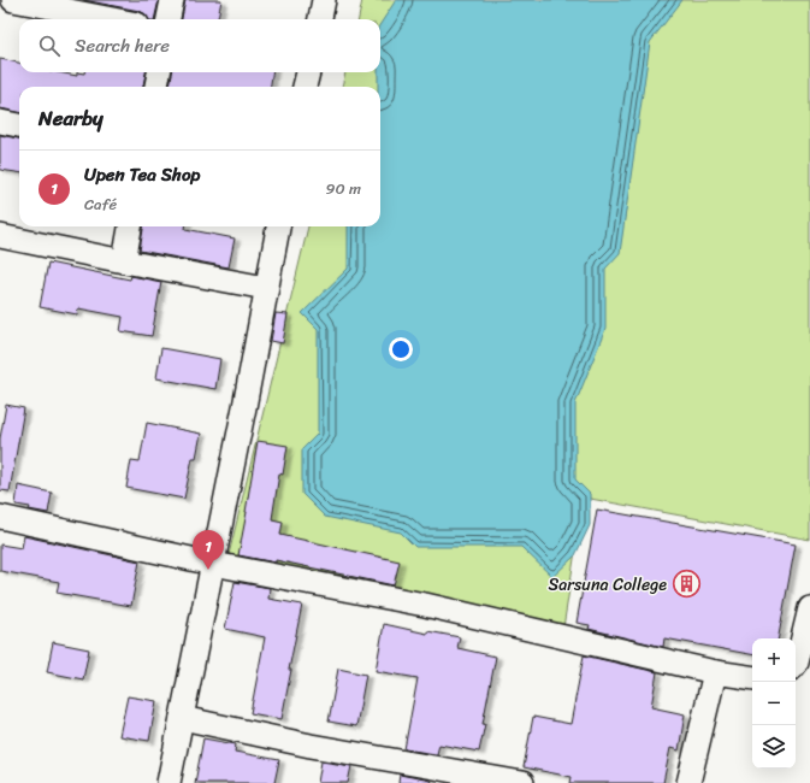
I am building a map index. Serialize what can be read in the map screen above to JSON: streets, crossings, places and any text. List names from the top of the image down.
{
  "places": {
    "building": ["Sarsuna College"]
  },
  "page": {
    "search": "Search here",
    "heading": "Nearby",
    "list": [
      {
        "mark": "1",
        "name": "Upen Tea Shop",
        "note": "Café",
        "value": "90 m"
      }
    ],
    "pins": "1",
    "map_buttons": ["+", "−"]
  }
}
